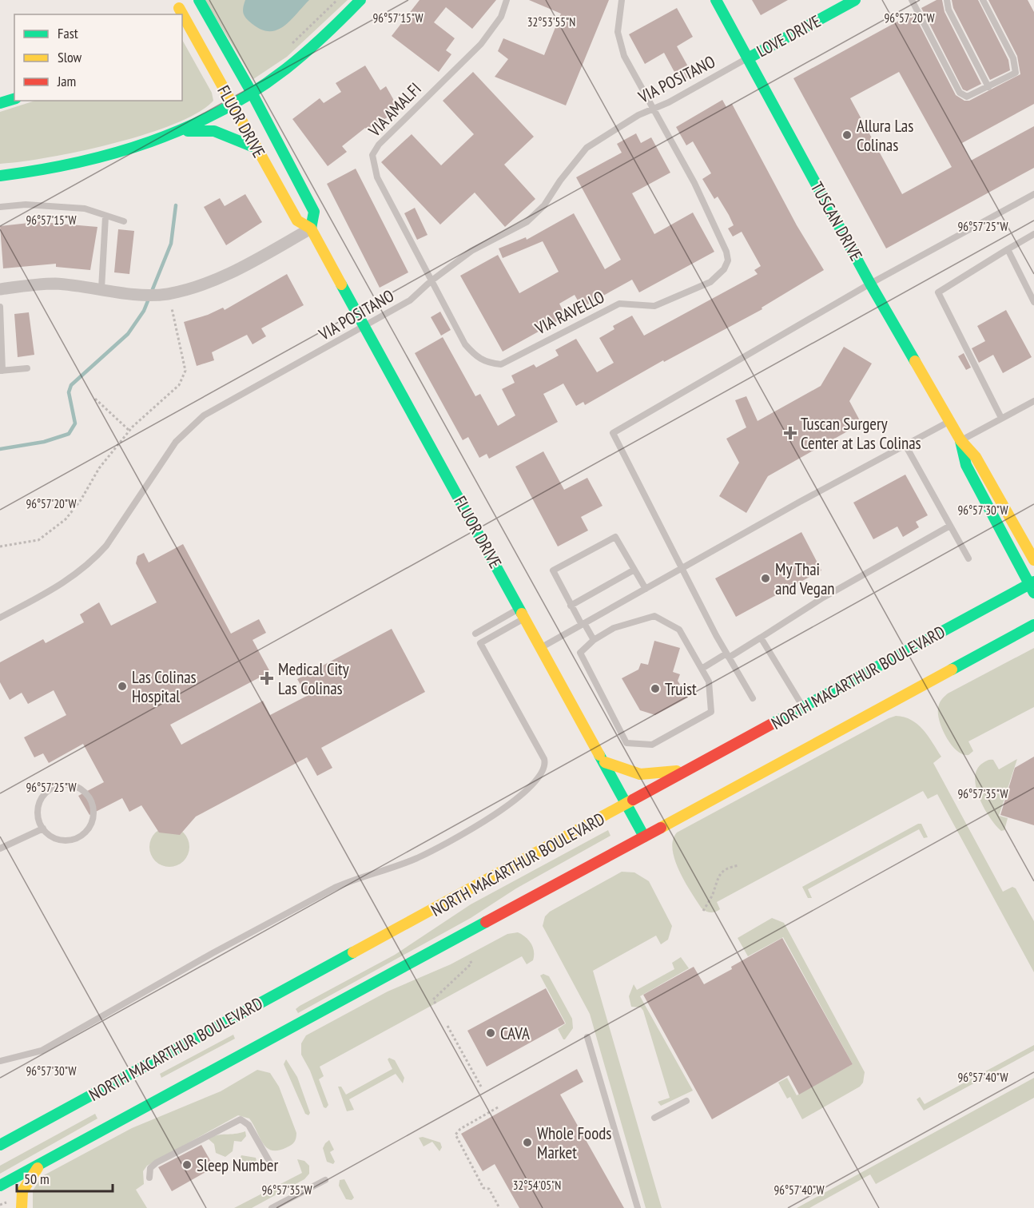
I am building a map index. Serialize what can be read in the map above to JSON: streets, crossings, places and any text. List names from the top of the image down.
{
  "streets": {
    "main road": [
      "LOVE DRIVE",
      "FLUOR DRIVE",
      "TUSCAN DRIVE",
      "NORTH MACARTHUR BOULEVARD"
    ],
    "lane": ["VIA POSITANO", "VIA AMALFI", "VIA RAVELLO"]
  },
  "crossings": [
    ["LOVE DRIVE", "VIA POSITANO"],
    ["LOVE DRIVE", "TUSCAN DRIVE"],
    ["VIA POSITANO", "VIA AMALFI"],
    ["VIA POSITANO", "FLUOR DRIVE"],
    ["VIA POSITANO", "TUSCAN DRIVE"],
    ["VIA POSITANO", "VIA RAVELLO"],
    ["VIA AMALFI", "VIA RAVELLO"],
    ["FLUOR DRIVE", "NORTH MACARTHUR BOULEVARD"],
    ["TUSCAN DRIVE", "NORTH MACARTHUR BOULEVARD"]
  ],
  "places": {
    "other": [
      "Allura Las Colinas",
      "My Thai and Vegan",
      "Las Colinas Hospital",
      "Truist",
      "CAVA",
      "Whole Foods Market",
      "Sleep Number"
    ],
    "health": ["Tuscan Surgery Center at Las Colinas", "Medical City Las Colinas"]
  },
  "legend": ["Fast", "Slow", "Jam"],
  "scale_bar": "50 m",
  "coordinates": [
    "96°57'15\"W",
    "96°57'20\"W",
    "32°53'55\"N",
    "96°57'25\"W",
    "96°57'30\"W",
    "96°57'35\"W",
    "96°57'40\"W",
    "32°54'05\"N"
  ]
}
